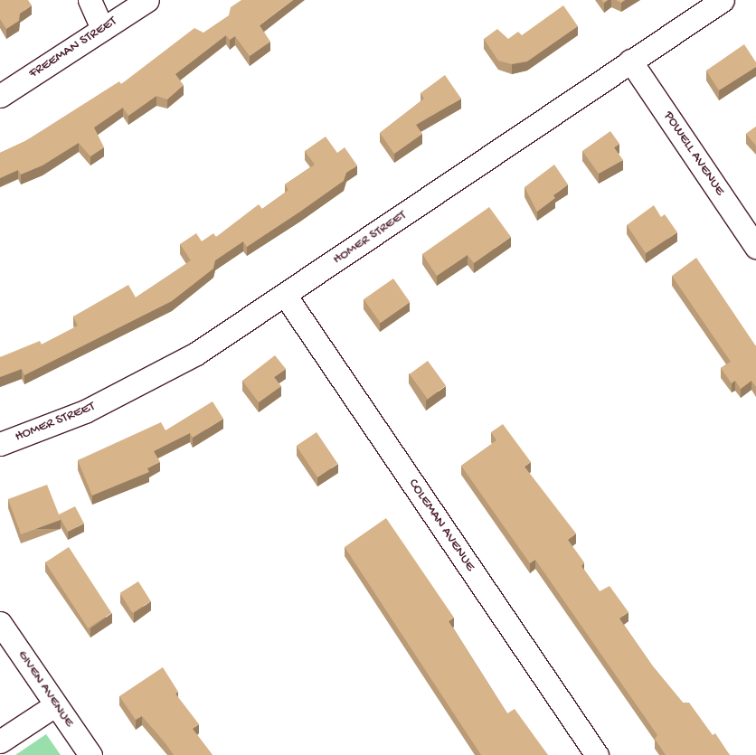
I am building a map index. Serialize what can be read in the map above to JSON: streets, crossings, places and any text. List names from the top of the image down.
{
  "streets": {
    "street": [
      "FREEMAN STREET",
      "POWELL AVENUE",
      "HOMER STREET",
      "COLEMAN AVENUE",
      "GIVEN AVENUE"
    ]
  },
  "crossings": [
    ["POWELL AVENUE", "HOMER STREET"],
    ["HOMER STREET", "COLEMAN AVENUE"]
  ]
}
